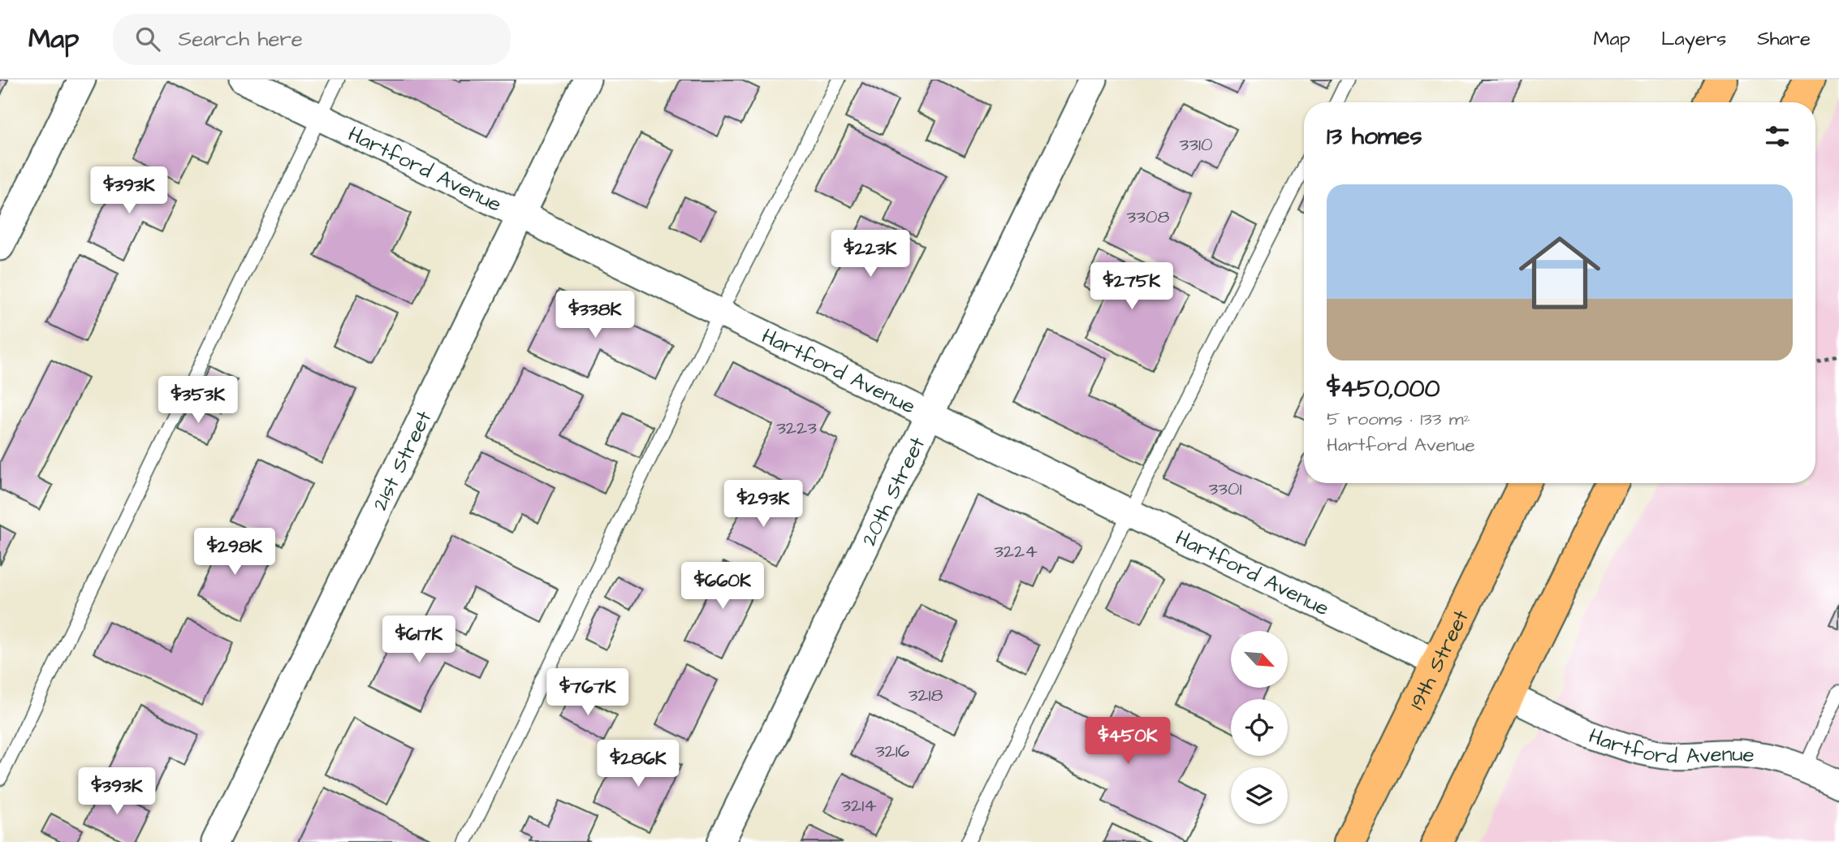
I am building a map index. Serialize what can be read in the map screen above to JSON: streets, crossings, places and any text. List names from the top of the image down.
{
  "streets": {
    "main road": ["19th Street"],
    "street": ["Hartford Avenue", "21st Street", "20th Street"]
  },
  "crossings": [
    ["Hartford Avenue", "21st Street"],
    ["Hartford Avenue", "20th Street"],
    ["Hartford Avenue", "19th Street"]
  ],
  "house_numbers": [
    "3310",
    "3308",
    "3223",
    "3301",
    "3224",
    "3218",
    "3216",
    "3214"
  ],
  "north": "bottom right",
  "page": {
    "header": "Map",
    "search": "Search here",
    "nav": ["Map", "Layers", "Share"],
    "heading": "13 homes",
    "price": [
      "$393K",
      "$223K",
      "$275K",
      "$338K",
      "$353K",
      "$293K",
      "$298K",
      "$660K",
      "$617K",
      "$767K",
      "$450K",
      "$286K",
      "$393K"
    ],
    "list": [
      {
        "name": "$450,000",
        "note": "5 rooms · 133 m² · Hartford Avenue"
      }
    ]
  }
}
